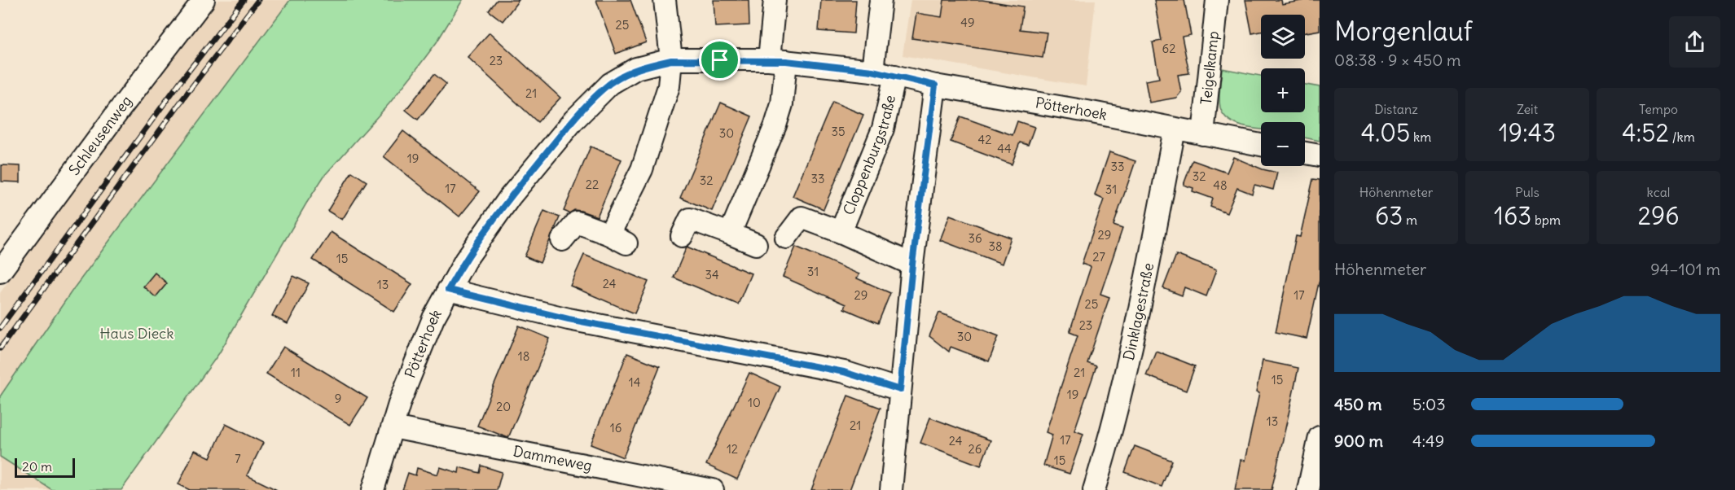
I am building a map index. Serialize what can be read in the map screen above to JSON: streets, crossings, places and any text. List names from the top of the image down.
{
  "streets": {
    "street": [
      "Teigelkamp",
      "Pötterhoek",
      "Schleusenweg",
      "Cloppenburgstraße",
      "Dinklagestraße",
      "Dammeweg"
    ]
  },
  "crossings": [
    ["Teigelkamp", "Pötterhoek"],
    ["Pötterhoek", "Cloppenburgstraße"],
    ["Pötterhoek", "Dinklagestraße"],
    ["Pötterhoek", "Dammeweg"]
  ],
  "parks": ["Haus Dieck"],
  "house_numbers": [
    "49",
    "25",
    "62",
    "23",
    "21",
    "35",
    "30",
    "42",
    "44",
    "19",
    "33",
    "32",
    "33",
    "32",
    "22",
    "48",
    "17",
    "31",
    "29",
    "36",
    "38",
    "27",
    "15",
    "31",
    "34",
    "24",
    "13",
    "29",
    "17",
    "25",
    "23",
    "30",
    "18",
    "11",
    "21",
    "15",
    "14",
    "19",
    "9",
    "10",
    "20",
    "13",
    "21",
    "16",
    "17",
    "24",
    "12",
    "26",
    "7",
    "15"
  ],
  "scale_bar": "20 m",
  "page": {
    "heading": ["Morgenlauf", "08:38 · 9 × 450 m"],
    "map_buttons": ["+", "−"],
    "stats": [
      ["Distanz", "4.05 km"],
      ["Zeit", "19:43"],
      ["Tempo", "4:52 /km"],
      ["Höhenmeter", "63 m"],
      ["Puls", "163 bpm"],
      ["kcal", "296"]
    ],
    "chart": ["Höhenmeter", "94–101 m"],
    "list": [
      {
        "name": "450 m",
        "note": "5:03"
      },
      {
        "name": "900 m",
        "note": "4:49"
      }
    ],
    "scale": "20 m"
  }
}
